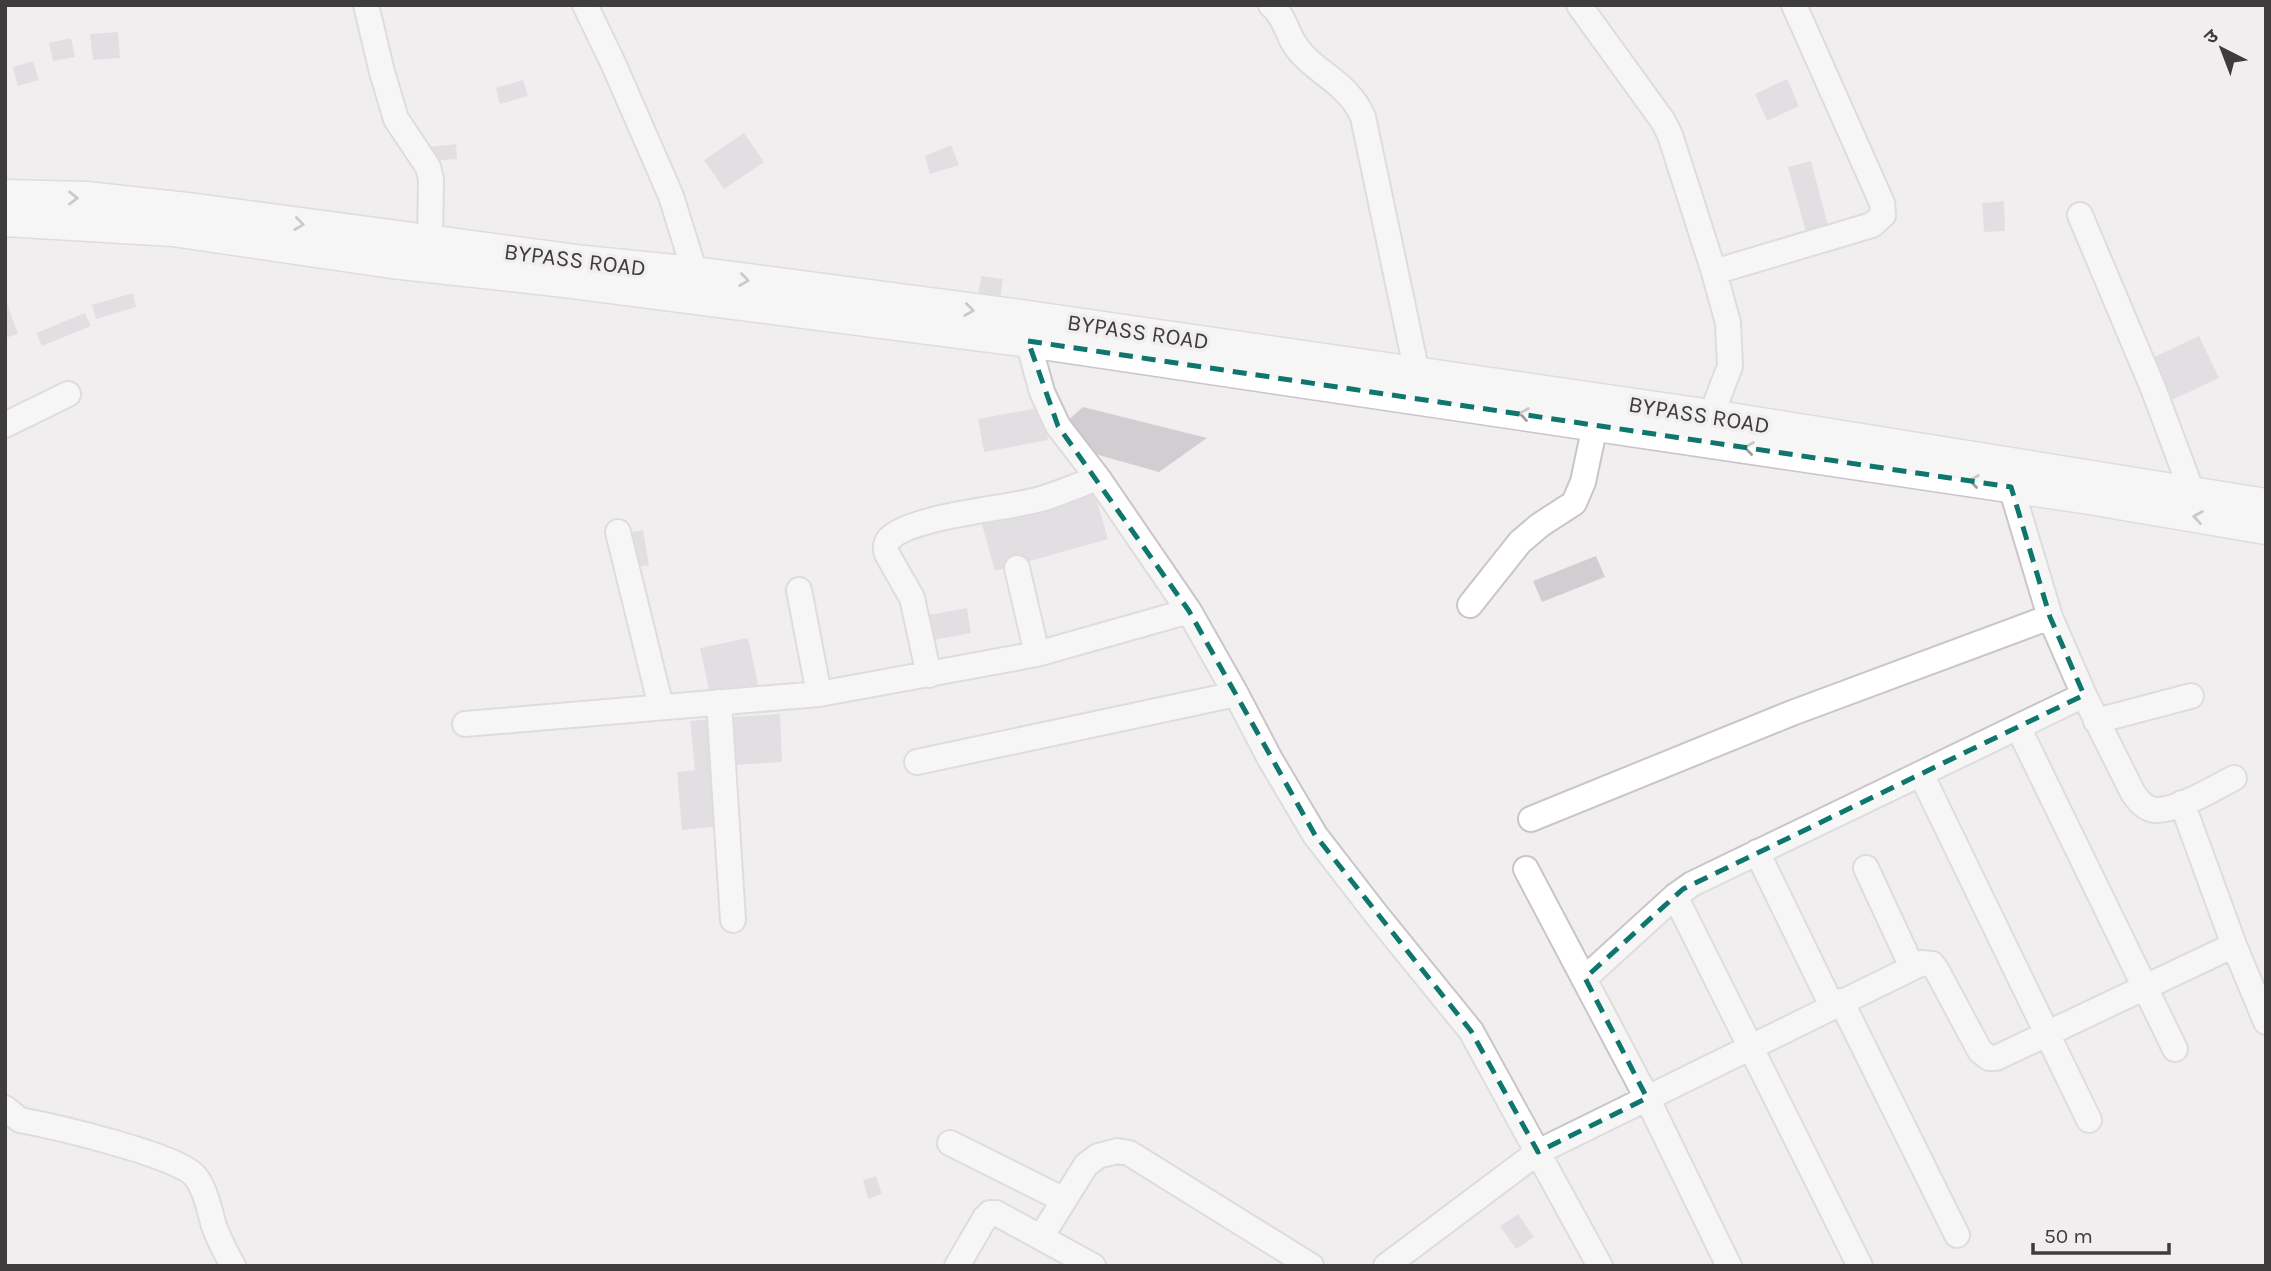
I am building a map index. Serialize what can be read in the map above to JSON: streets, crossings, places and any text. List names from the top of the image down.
{
  "streets": {
    "main road": ["BYPASS ROAD"]
  },
  "scale_bar": "50 m",
  "north": "top left"
}
